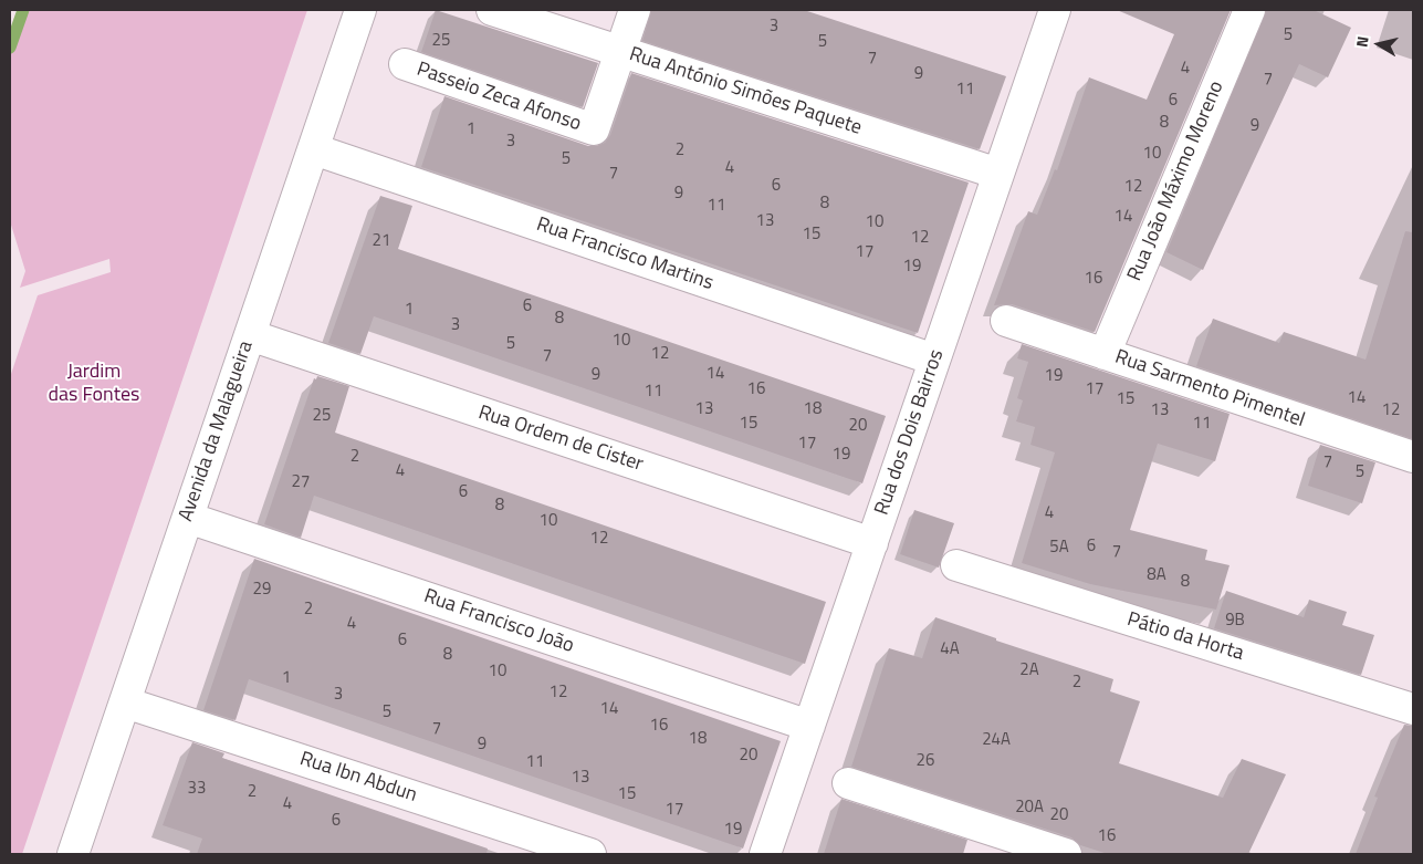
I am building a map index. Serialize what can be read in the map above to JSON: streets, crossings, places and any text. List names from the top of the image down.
{
  "streets": {
    "street": [
      "Rua António Simões Paquete",
      "Passeio Zeca Afonso",
      "Rua João Máximo Moreno",
      "Rua Francisco Martins",
      "Rua Sarmento Pimentel",
      "Avenida da Malagueira",
      "Rua dos Dois Bairros",
      "Rua Ordem de Cister",
      "Rua Francisco João",
      "Pátio da Horta",
      "Rua Ibn Abdun"
    ]
  },
  "crossings": [
    ["Rua António Simões Paquete", "Passeio Zeca Afonso"],
    ["Rua António Simões Paquete", "Rua dos Dois Bairros"],
    ["Rua João Máximo Moreno", "Rua Sarmento Pimentel"],
    ["Rua Francisco Martins", "Avenida da Malagueira"],
    ["Rua Francisco Martins", "Rua dos Dois Bairros"],
    ["Avenida da Malagueira", "Rua Ordem de Cister"],
    ["Avenida da Malagueira", "Rua Francisco João"],
    ["Avenida da Malagueira", "Rua Ibn Abdun"],
    ["Rua dos Dois Bairros", "Rua Ordem de Cister"],
    ["Rua dos Dois Bairros", "Rua Francisco João"]
  ],
  "parks": ["Jardim das Fontes"],
  "house_numbers": [
    "3",
    "5",
    "25",
    "5",
    "7",
    "4",
    "9",
    "7",
    "11",
    "6",
    "8",
    "9",
    "1",
    "3",
    "2",
    "10",
    "5",
    "4",
    "7",
    "6",
    "12",
    "9",
    "8",
    "11",
    "14",
    "13",
    "10",
    "15",
    "12",
    "21",
    "17",
    "19",
    "16",
    "6",
    "1",
    "8",
    "3",
    "10",
    "5",
    "12",
    "7",
    "14",
    "9",
    "19",
    "16",
    "17",
    "11",
    "14",
    "15",
    "13",
    "18",
    "13",
    "12",
    "25",
    "15",
    "11",
    "20",
    "17",
    "19",
    "2",
    "7",
    "4",
    "5",
    "27",
    "6",
    "8",
    "4",
    "10",
    "12",
    "6",
    "5A",
    "7",
    "8A",
    "8",
    "29",
    "2",
    "9B",
    "4",
    "6",
    "4A",
    "8",
    "2A",
    "10",
    "1",
    "2",
    "12",
    "3",
    "14",
    "5",
    "16",
    "7",
    "18",
    "24A",
    "9",
    "20",
    "26",
    "11",
    "13",
    "33",
    "2",
    "15",
    "4",
    "20A",
    "17",
    "20",
    "6",
    "19",
    "16"
  ],
  "north": "left"
}
